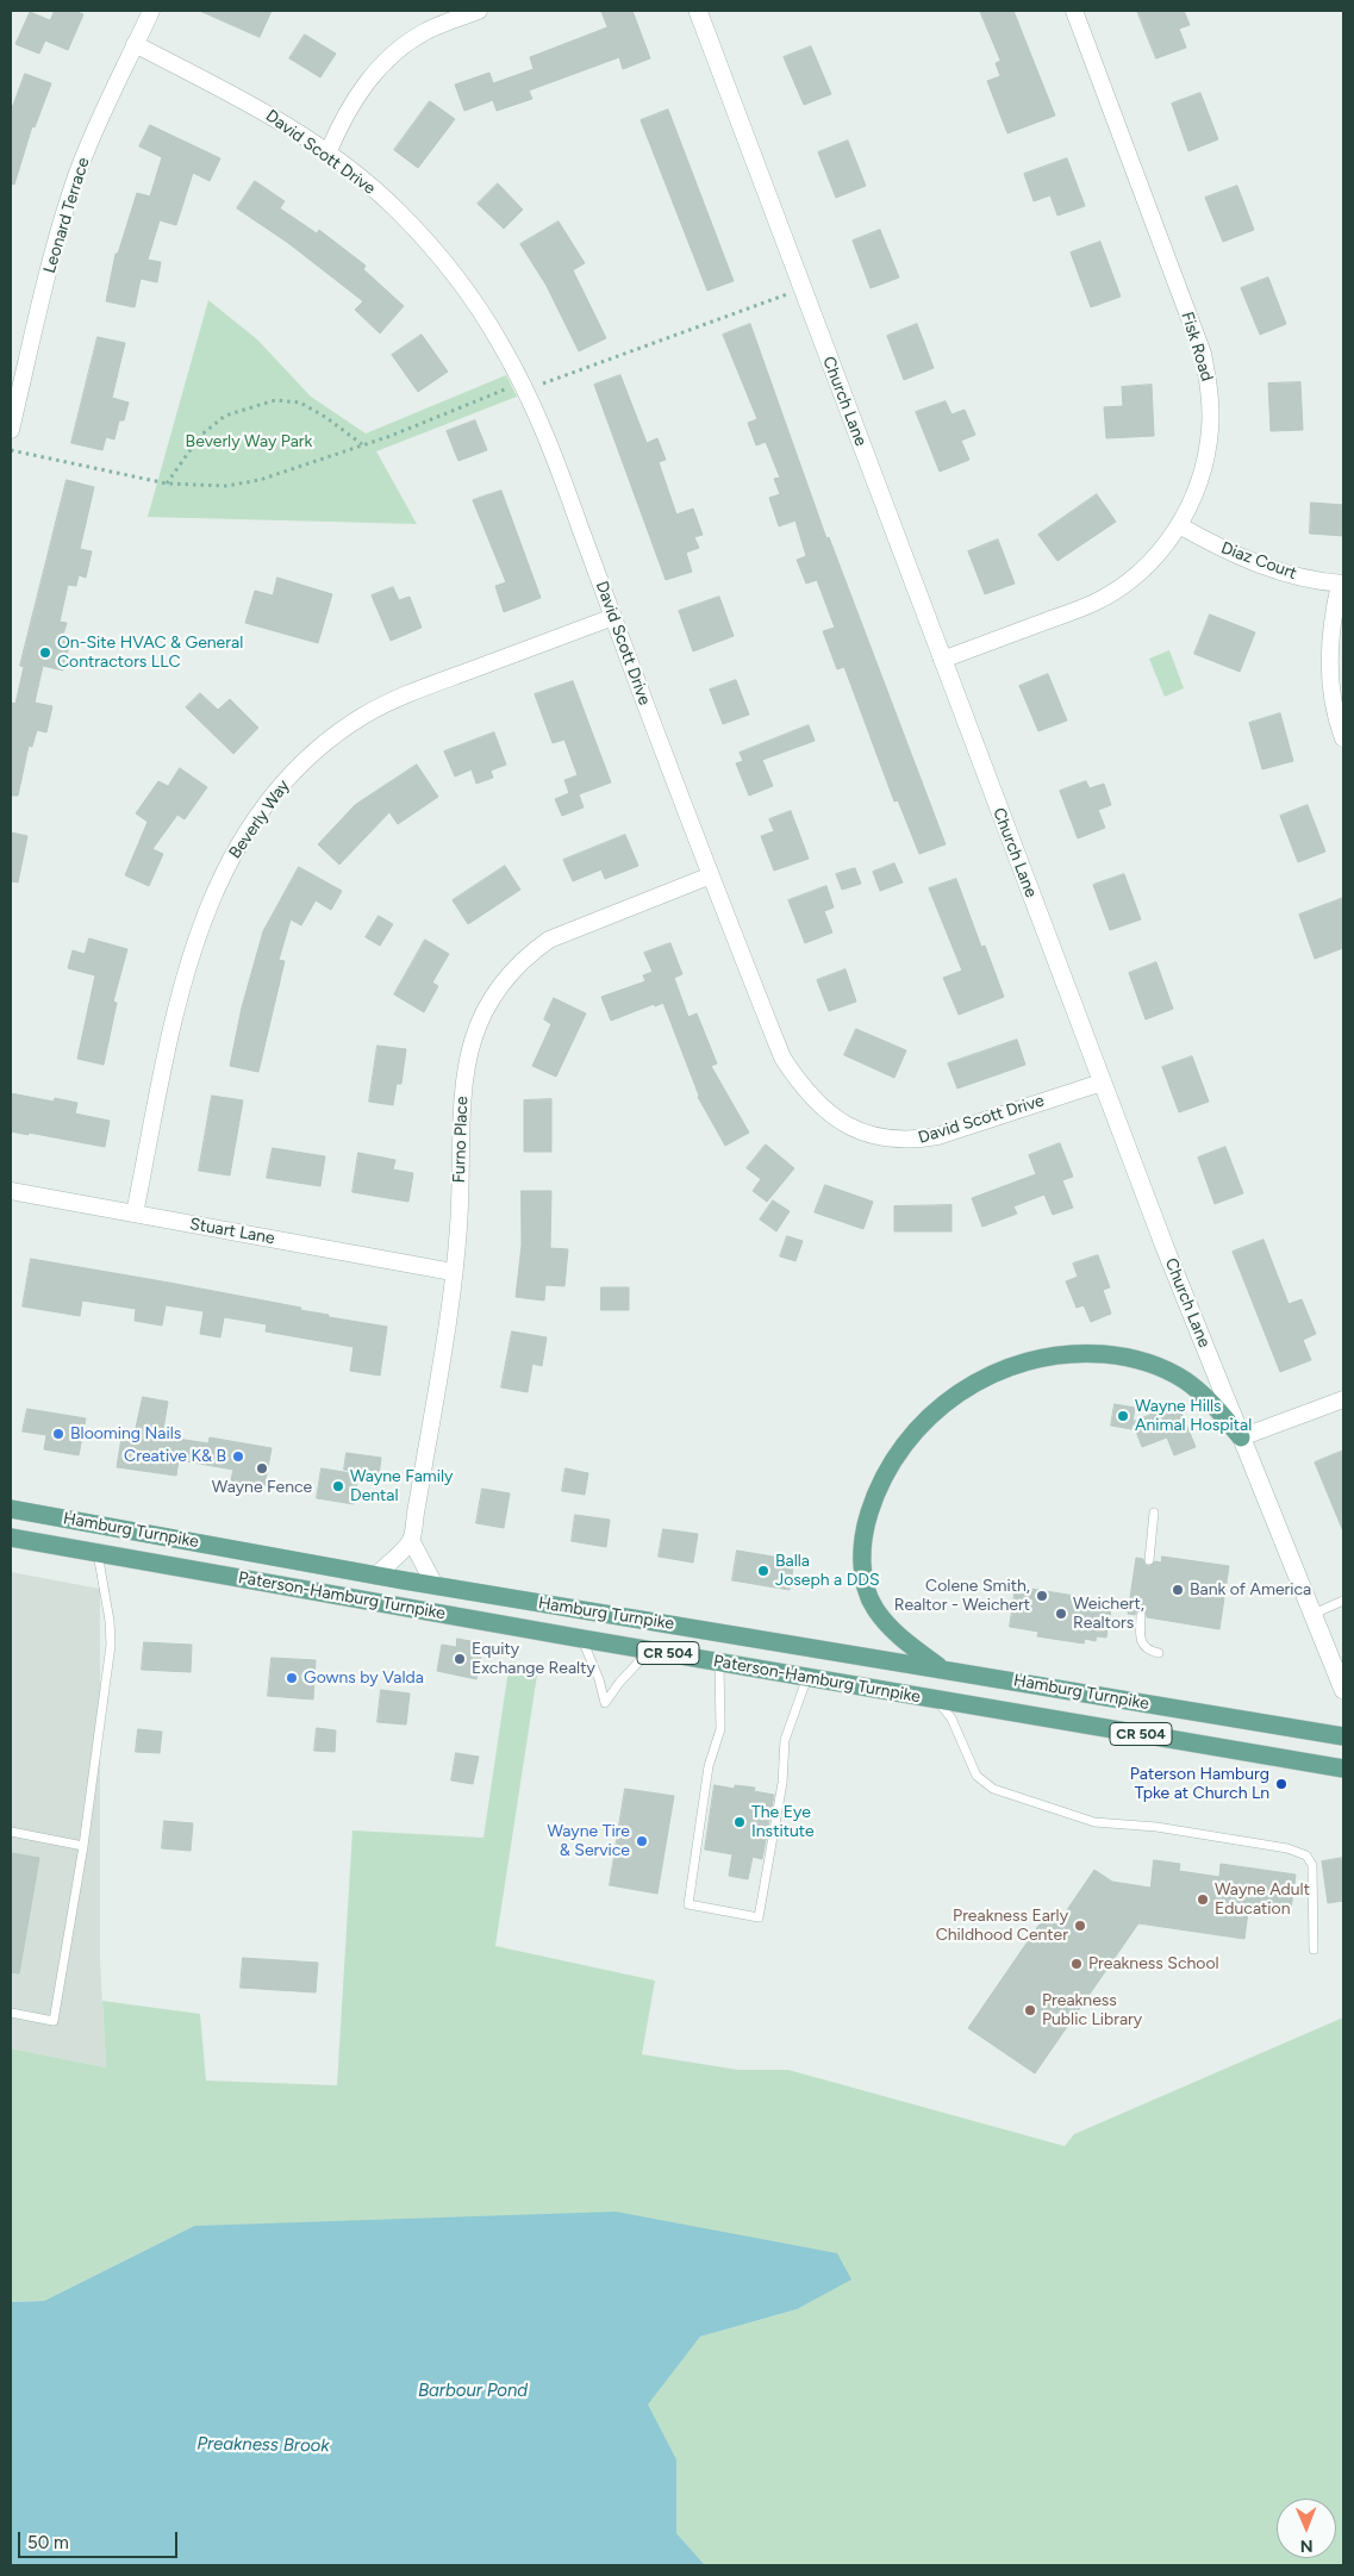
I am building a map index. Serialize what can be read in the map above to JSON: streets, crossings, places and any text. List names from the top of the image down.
{
  "streets": {
    "main road": ["Hamburg Turnpike", "Paterson-Hamburg Turnpike", "CR 504"],
    "street": [
      "David Scott Drive",
      "Leonard Terrace",
      "Fisk Road",
      "Church Lane",
      "Diaz Court",
      "Beverly Way",
      "Furno Place",
      "Stuart Lane"
    ]
  },
  "crossings": [
    ["David Scott Drive", "Leonard Terrace"],
    ["David Scott Drive", "Church Lane"],
    ["David Scott Drive", "Beverly Way"],
    ["David Scott Drive", "Furno Place"],
    ["Fisk Road", "Church Lane"],
    ["Fisk Road", "Diaz Court"],
    ["Beverly Way", "Stuart Lane"],
    ["Furno Place", "Stuart Lane"]
  ],
  "water": ["Barbour Pond", "Preakness Brook"],
  "parks": ["Beverly Way Park"],
  "places": [
    "On-Site HVAC & General Contractors LLC",
    "Wayne Hills Animal Hospital",
    "Blooming Nails",
    "Creative K& B",
    "Wayne Fence",
    "Wayne Family Dental",
    "Balla Joseph a DDS",
    "Bank of America",
    "Colene Smith, Realtor - Weichert",
    "Weichert, Realtors",
    "Equity Exchange Realty",
    "Gowns by Valda",
    "Paterson Hamburg Tpke at Church Ln",
    "The Eye Institute",
    "Wayne Tire & Service",
    "Wayne Adult Education",
    "Preakness Early Childhood Center",
    "Preakness School",
    "Preakness Public Library"
  ],
  "scale_bar": "50 m",
  "north": "bottom"
}
